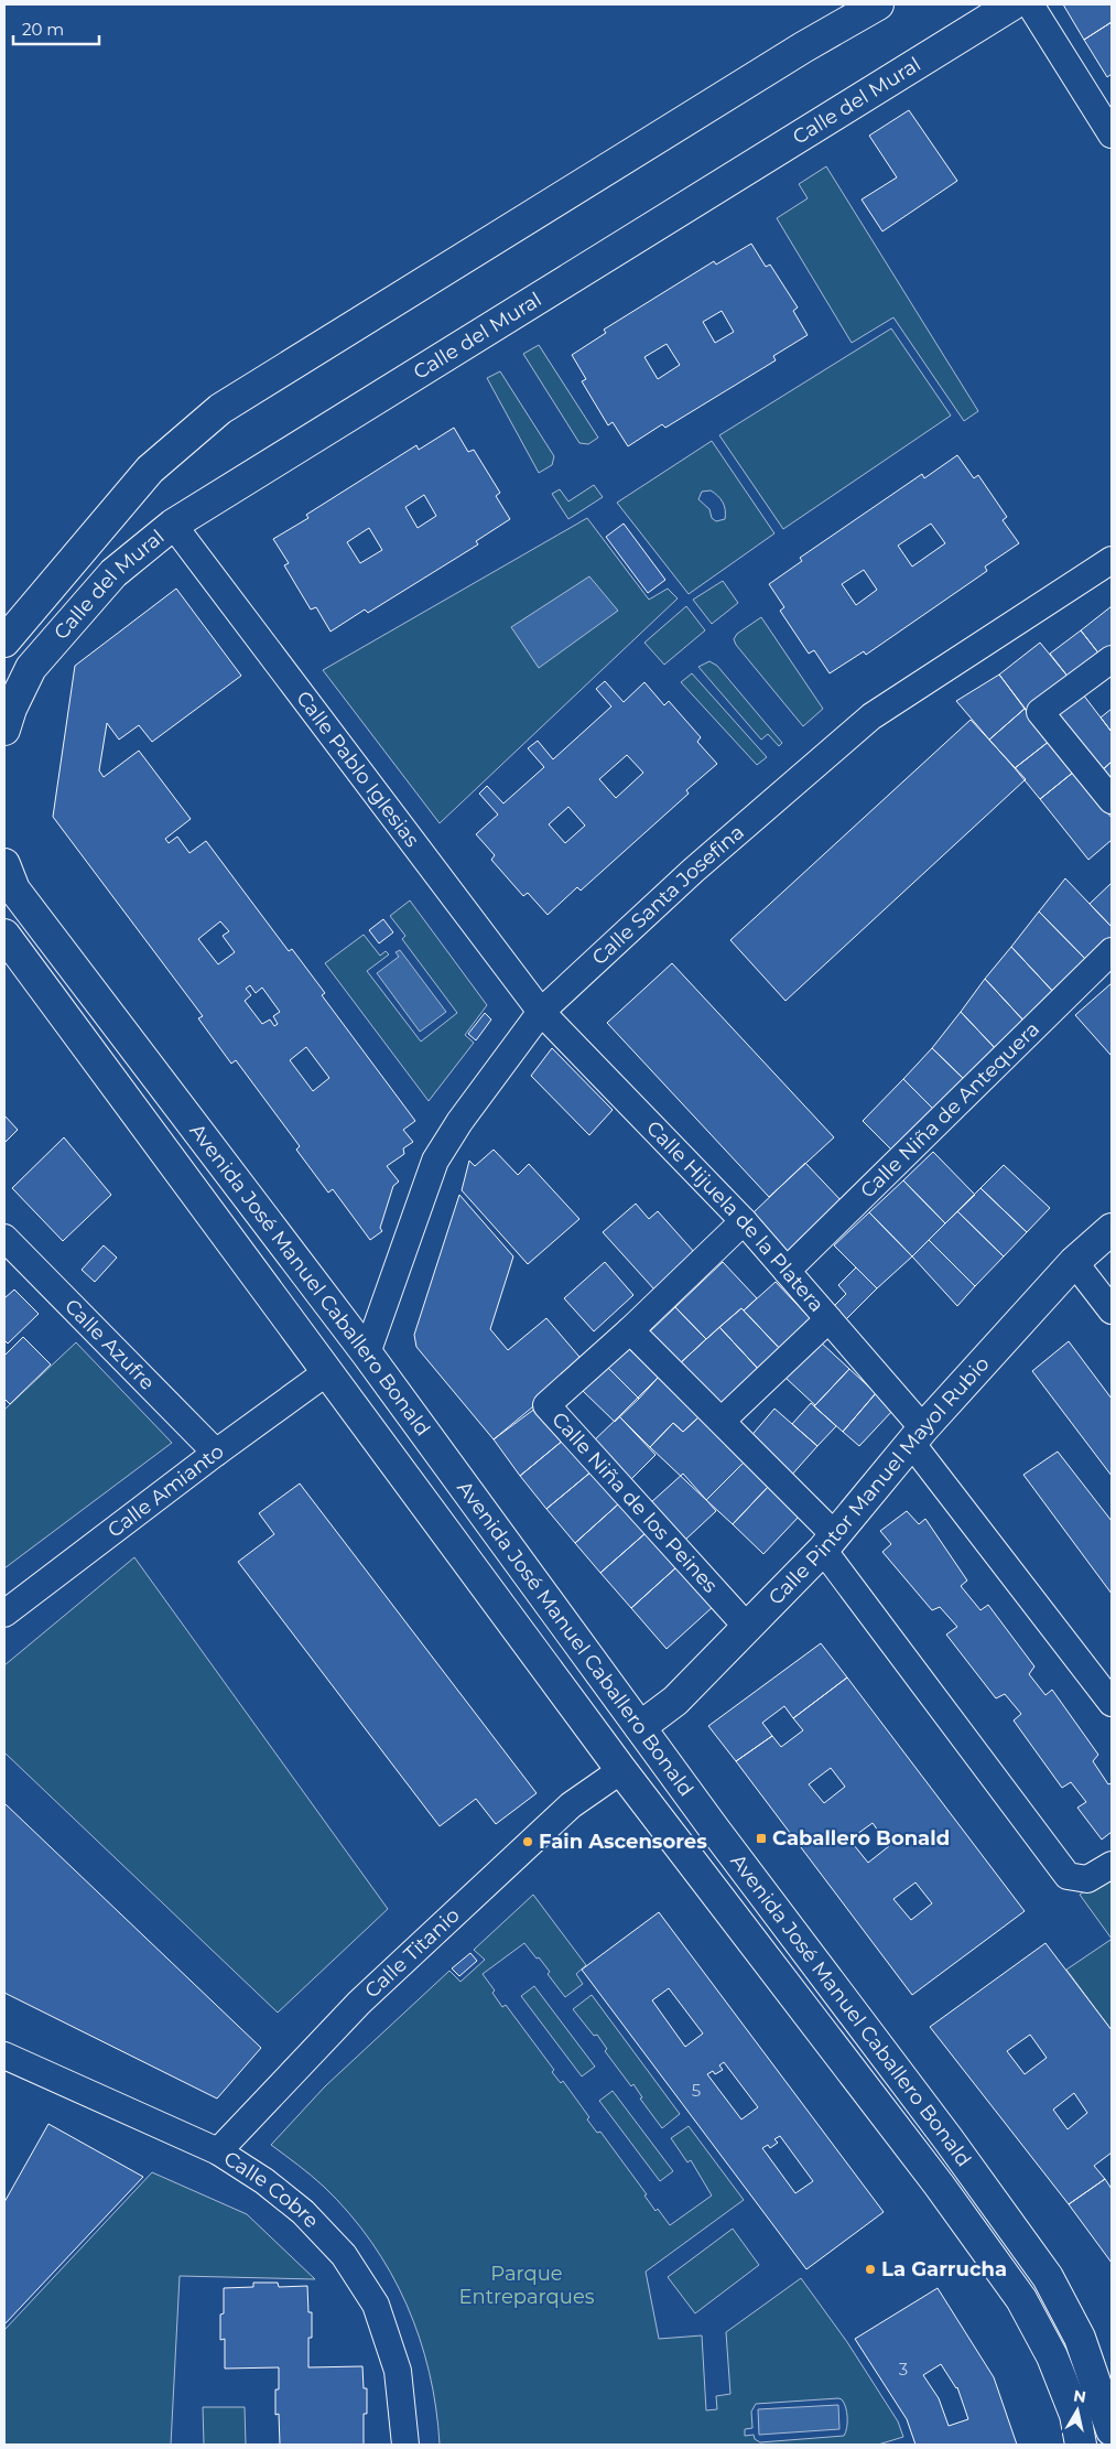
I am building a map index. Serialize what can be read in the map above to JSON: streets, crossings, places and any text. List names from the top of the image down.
{
  "streets": {
    "main road": ["Calle del Mural", "Avenida José Manuel Caballero Bonald", "Calle Pintor Manuel Mayol Rubio"],
    "street": [
      "Calle Pablo Iglesias",
      "Calle Santa Josefina",
      "Calle Niña de Antequera",
      "Calle Hijuela de la Platera",
      "Calle Azufre",
      "Calle Amianto",
      "Calle Niña de los Peines",
      "Calle Titanio",
      "Calle Cobre"
    ]
  },
  "crossings": [
    ["Calle del Mural", "Calle Pablo Iglesias"],
    ["Calle Pablo Iglesias", "Calle Santa Josefina"],
    ["Calle Pablo Iglesias", "Calle Hijuela de la Platera"],
    ["Calle Santa Josefina", "Calle Hijuela de la Platera"],
    ["Calle Santa Josefina", "Avenida José Manuel Caballero Bonald"],
    ["Calle Niña de Antequera", "Calle Hijuela de la Platera"],
    ["Calle Hijuela de la Platera", "Calle Pintor Manuel Mayol Rubio"],
    ["Calle Hijuela de la Platera", "Calle Niña de los Peines"],
    ["Avenida José Manuel Caballero Bonald", "Calle Pintor Manuel Mayol Rubio"],
    ["Avenida José Manuel Caballero Bonald", "Calle Amianto"],
    ["Avenida José Manuel Caballero Bonald", "Calle Titanio"],
    ["Calle Azufre", "Calle Amianto"],
    ["Calle Pintor Manuel Mayol Rubio", "Calle Niña de los Peines"],
    ["Calle Titanio", "Calle Cobre"]
  ],
  "parks": ["Parque Entreparques"],
  "places": {
    "transit": ["Caballero Bonald"],
    "other": ["Fain Ascensores", "La Garrucha"]
  },
  "house_numbers": ["5", "3"],
  "scale_bar": "20 m",
  "north": "top"
}
